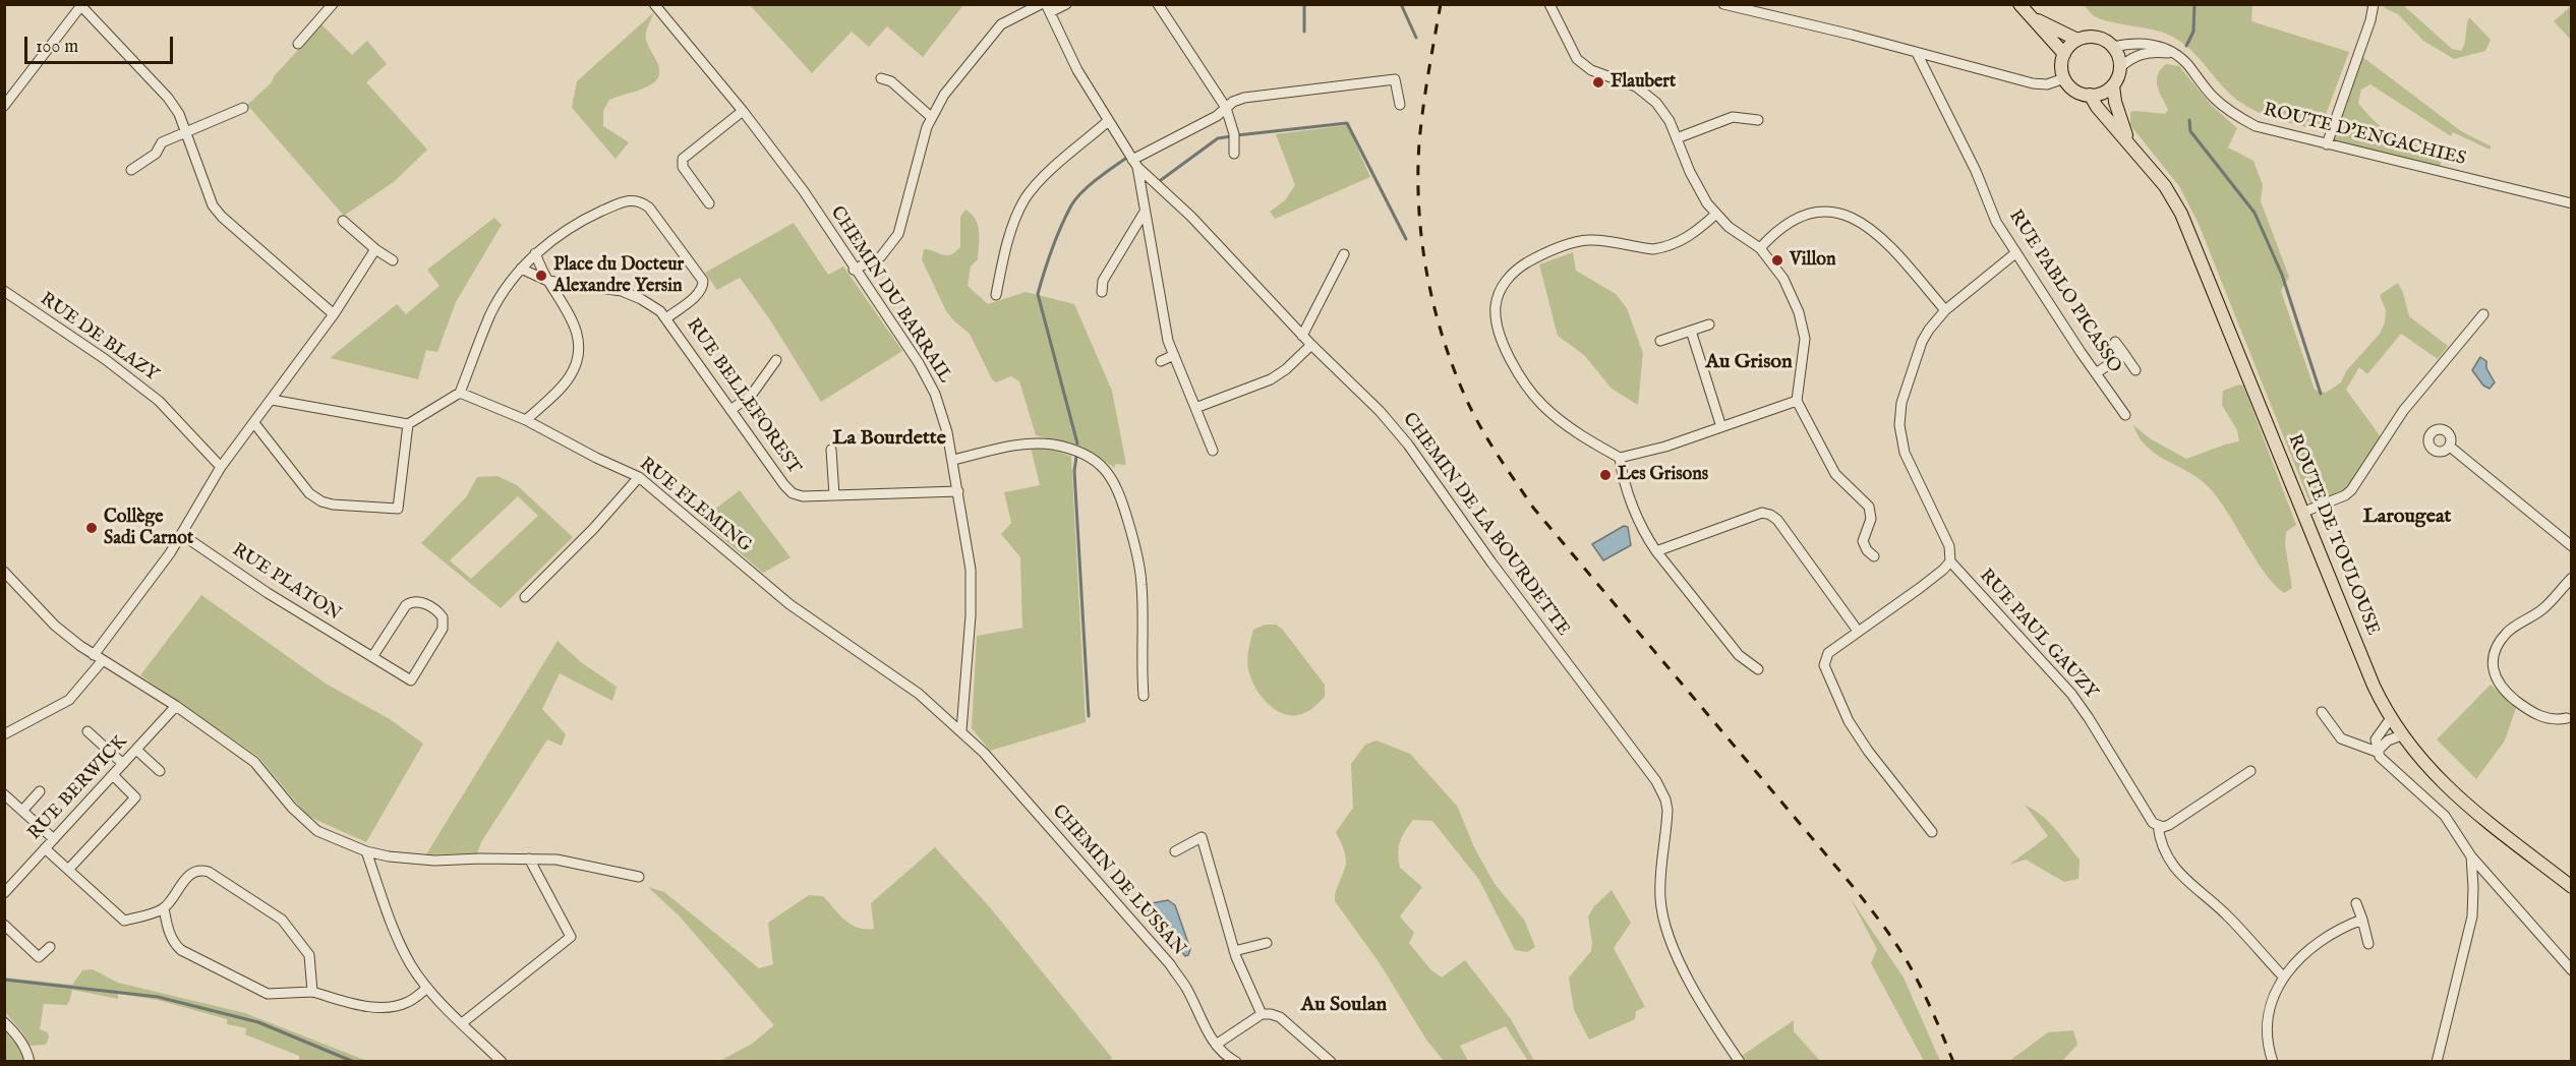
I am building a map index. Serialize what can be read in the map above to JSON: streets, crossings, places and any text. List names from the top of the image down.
{
  "streets": {
    "main road": ["ROUTE DE TOULOUSE"],
    "street": [
      "ROUTE D'ENGACHIES",
      "RUE PABLO PICASSO",
      "CHEMIN DU BARRAIL",
      "RUE DE BLAZY",
      "RUE BELLEFOREST",
      "RUE FLEMING",
      "CHEMIN DE LA BOURDETTE",
      "RUE PLATON",
      "RUE PAUL GAUZY",
      "RUE BERWICK",
      "CHEMIN DE LUSSAN"
    ]
  },
  "crossings": [
    ["ROUTE D'ENGACHIES", "ROUTE DE TOULOUSE"],
    ["CHEMIN DU BARRAIL", "RUE BELLEFOREST"],
    ["CHEMIN DU BARRAIL", "RUE FLEMING"],
    ["CHEMIN DU BARRAIL", "CHEMIN DE LUSSAN"],
    ["RUE FLEMING", "CHEMIN DE LUSSAN"]
  ],
  "districts": [
    "Au Grison",
    "La Bourdette",
    "Larougeat",
    "Au Soulan"
  ],
  "places": [
    "Flaubert",
    "Villon",
    "Place du Docteur Alexandre Yersin",
    "Les Grisons",
    "Collège Sadi Carnot"
  ],
  "scale_bar": "100 m"
}
